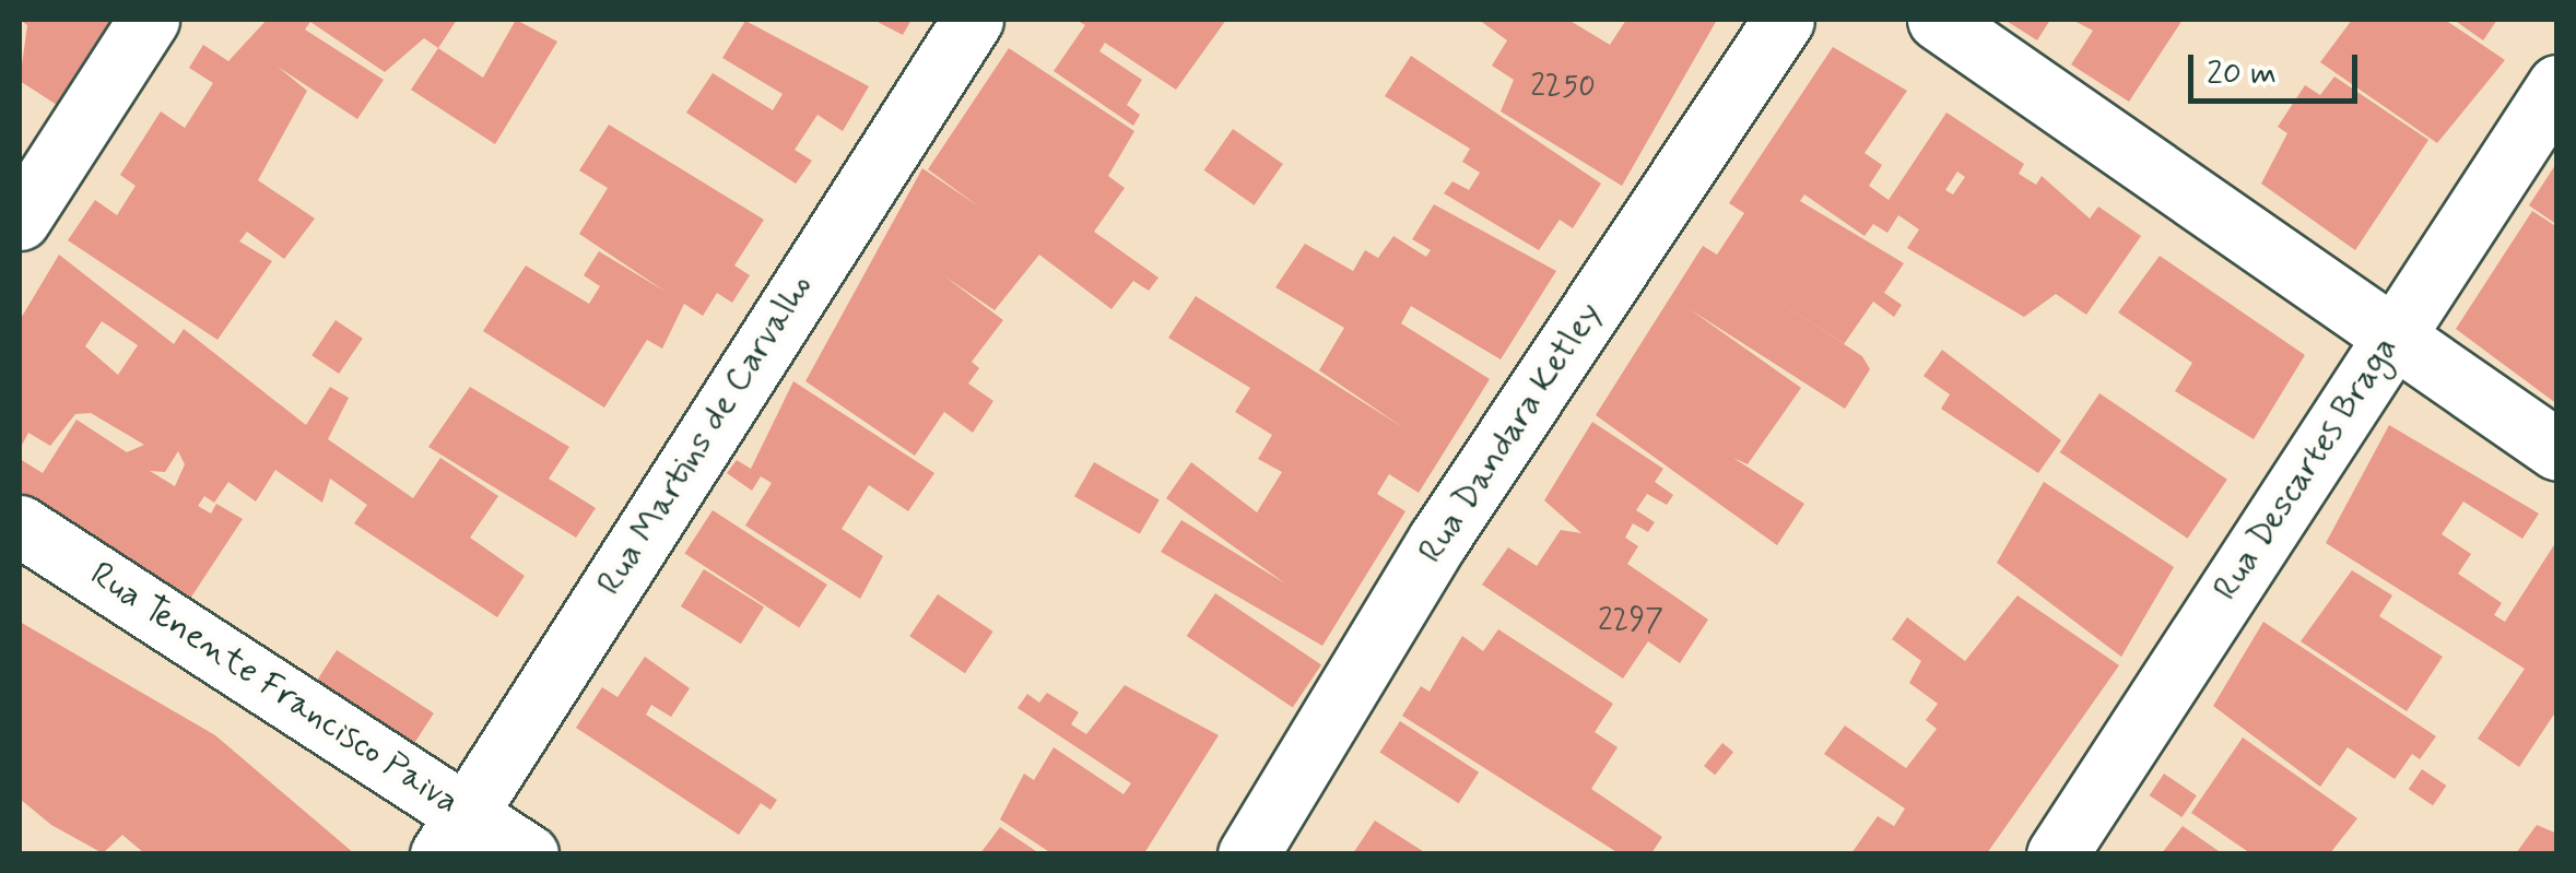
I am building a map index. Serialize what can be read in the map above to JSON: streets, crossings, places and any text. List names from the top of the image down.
{
  "streets": {
    "street": [
      "Rua Dandara Ketley",
      "Rua Martins de Carvalho",
      "Rua Descartes Braga",
      "Rua Tenente Francisco Paiva"
    ]
  },
  "crossings": [
    ["Rua Martins de Carvalho", "Rua Tenente Francisco Paiva"]
  ],
  "house_numbers": ["2250", "2297"],
  "scale_bar": "20 m"
}
